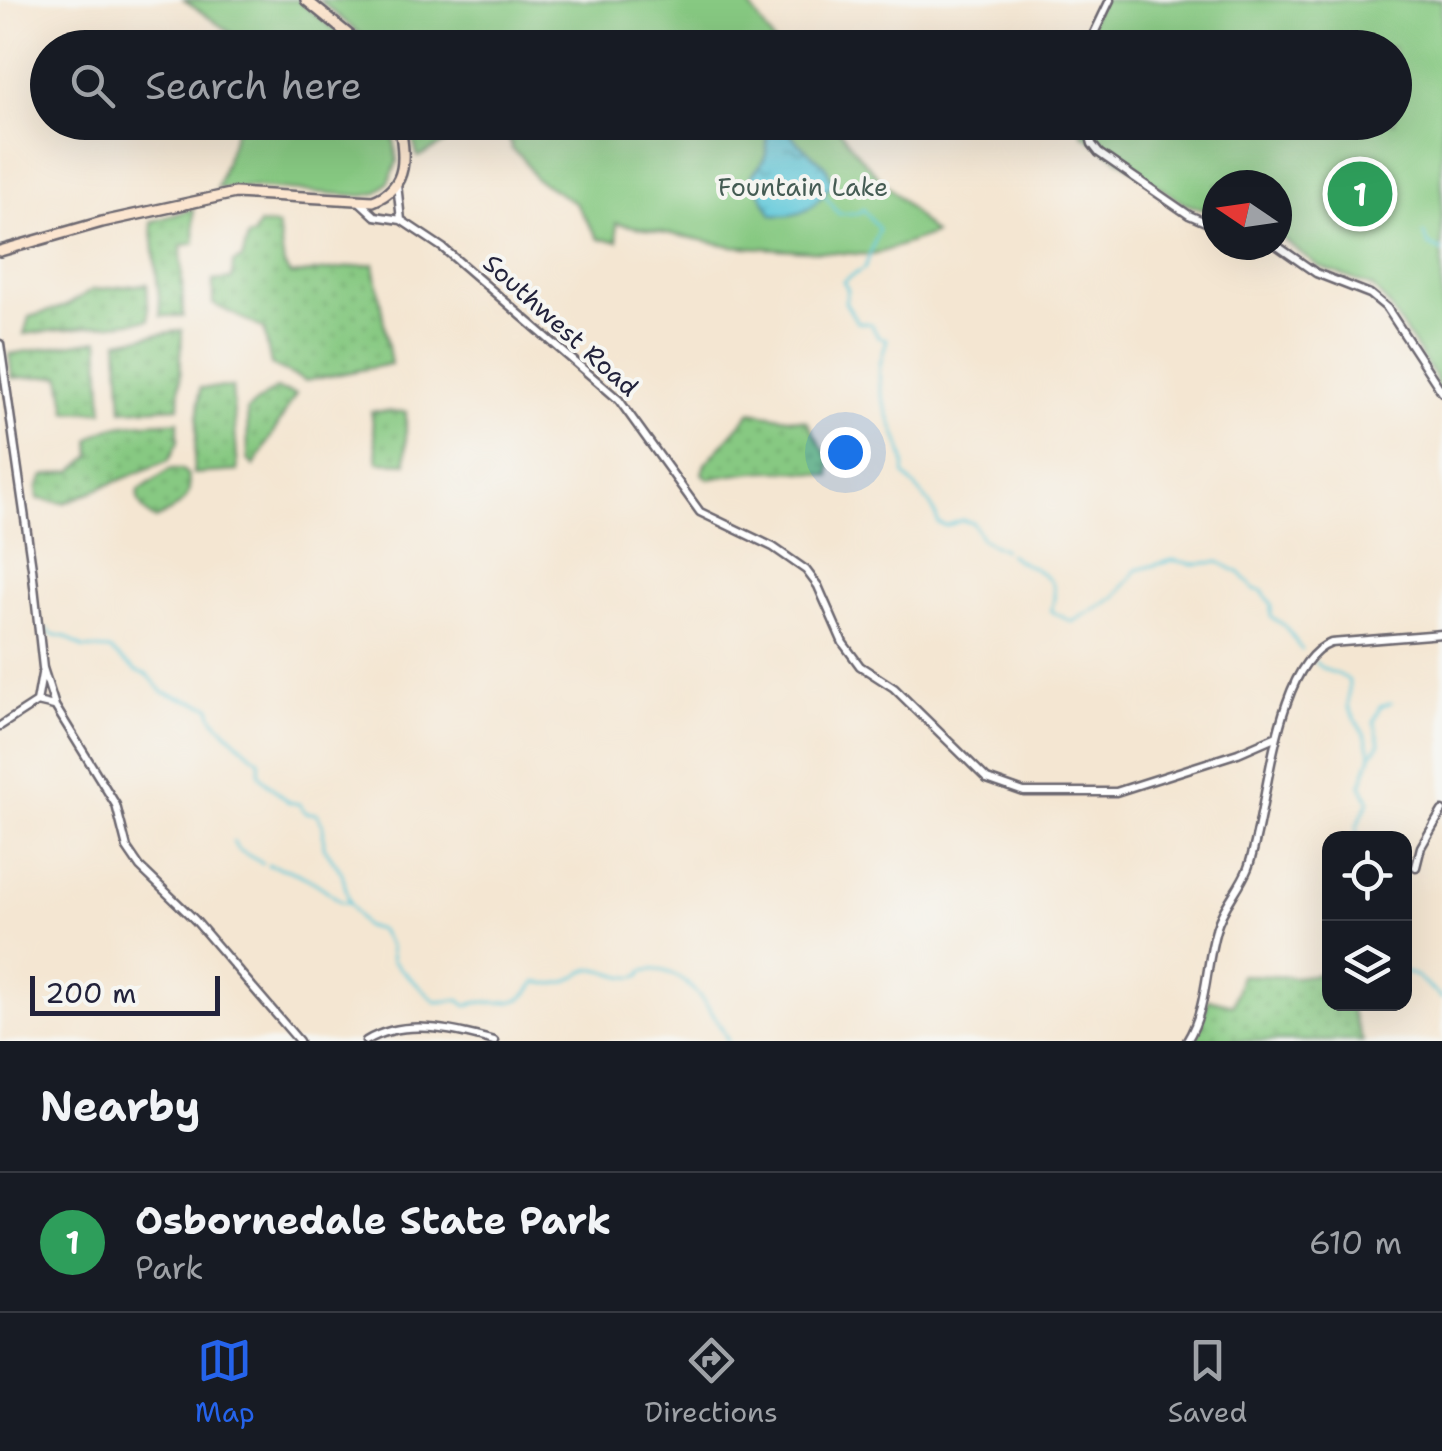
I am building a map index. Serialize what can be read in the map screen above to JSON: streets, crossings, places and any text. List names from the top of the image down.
{
  "streets": {
    "street": ["Southwest Road"]
  },
  "parks": ["Fountain Lake"],
  "scale_bar": "200 m",
  "north": "left",
  "page": {
    "search": "Search here",
    "pins": "1",
    "scale": "200 m",
    "heading": "Nearby",
    "list": [
      {
        "mark": "1",
        "name": "Osbornedale State Park",
        "note": "Park",
        "value": "610 m"
      }
    ],
    "nav": ["Map", "Directions", "Saved"]
  }
}
